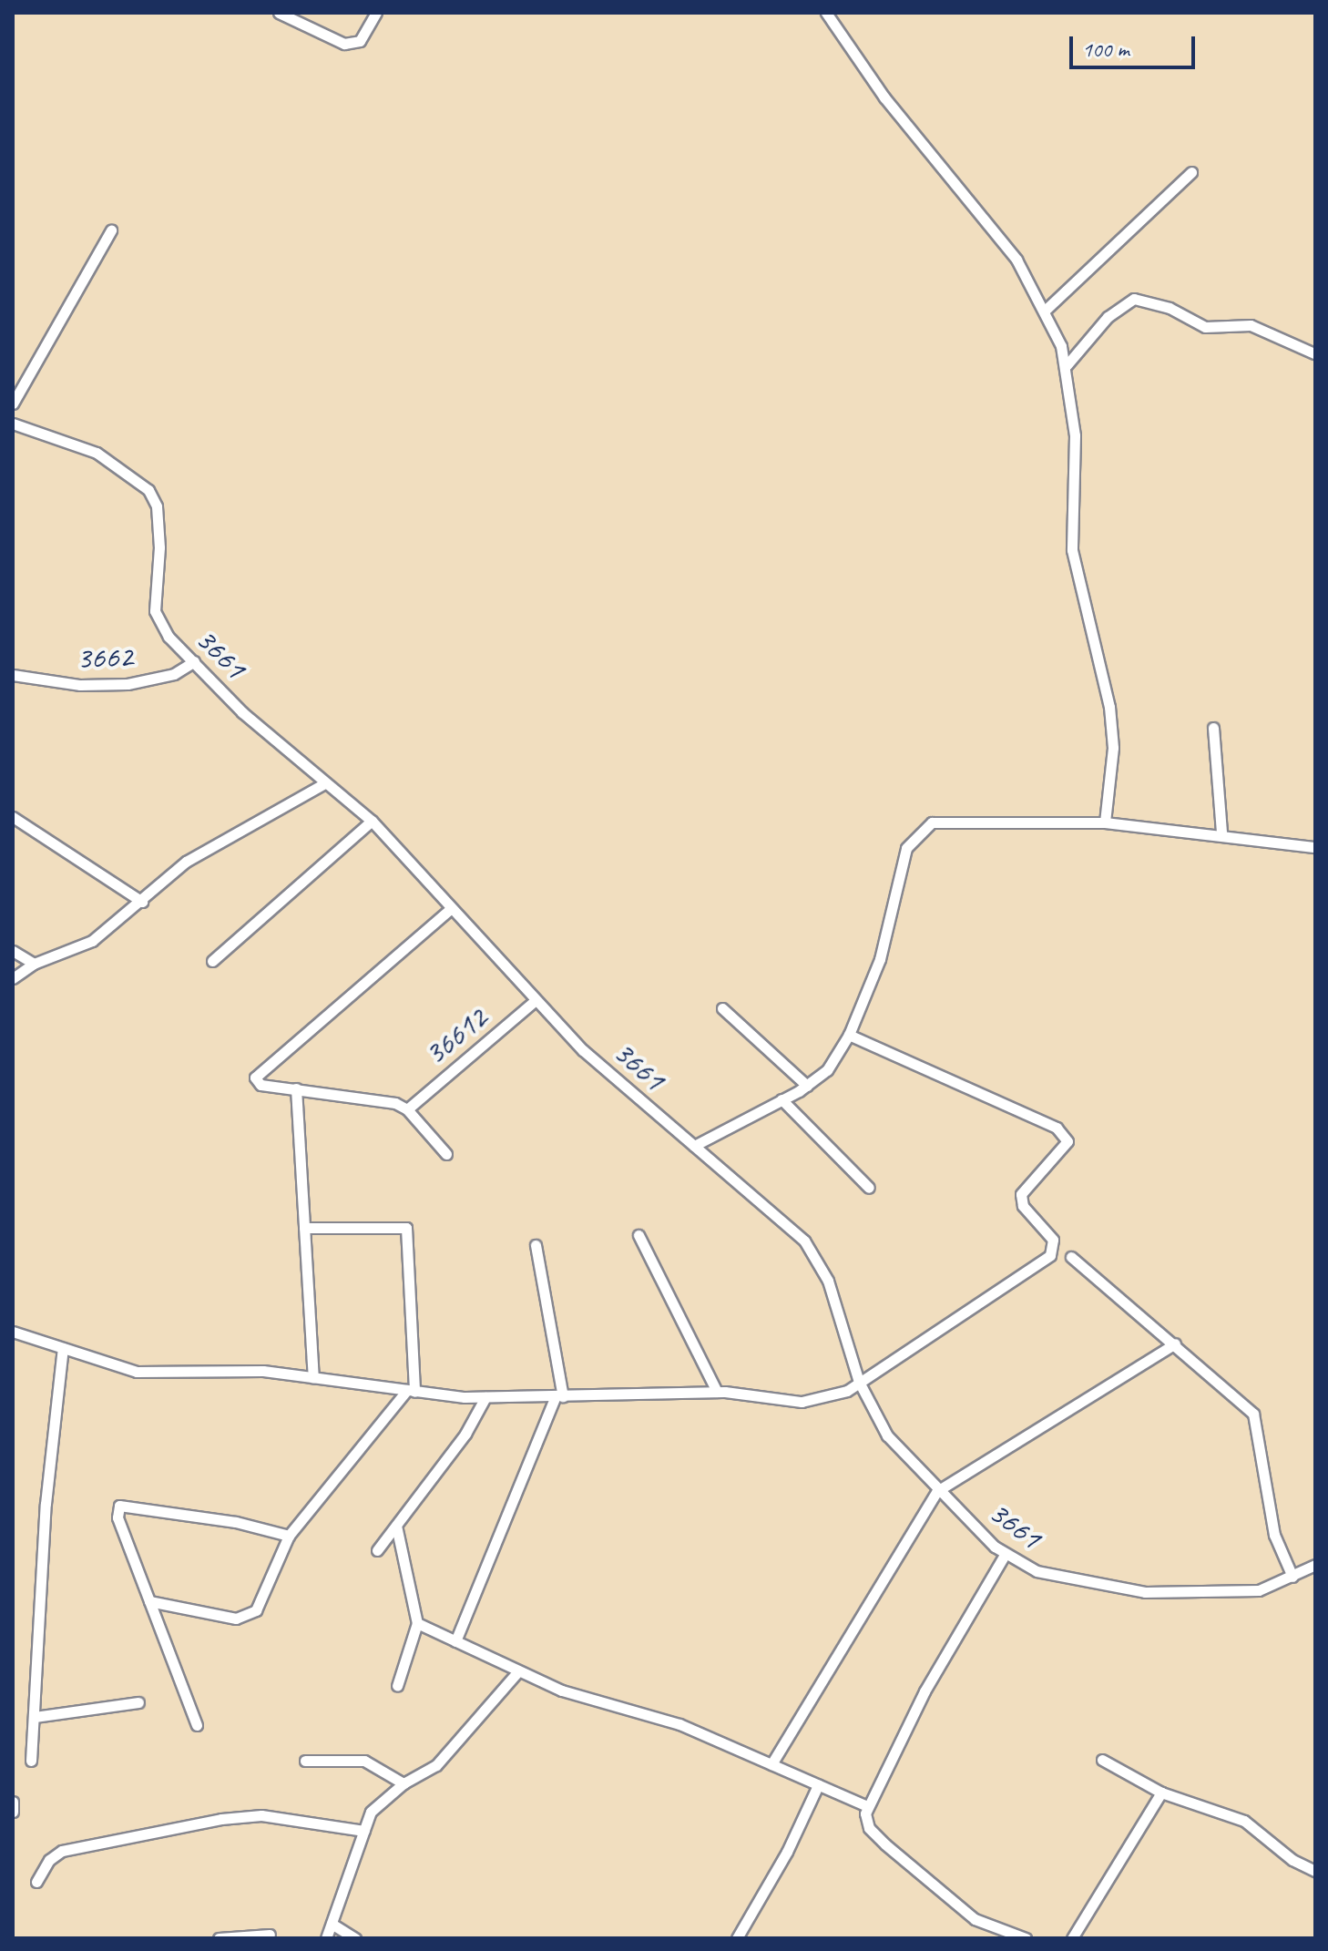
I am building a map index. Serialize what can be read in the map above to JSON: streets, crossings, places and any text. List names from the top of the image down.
{
  "streets": {
    "street": ["3661", "3662", "36612"]
  },
  "crossings": [
    ["3661", "3662"],
    ["3661", "36612"]
  ],
  "scale_bar": "100 m"
}
